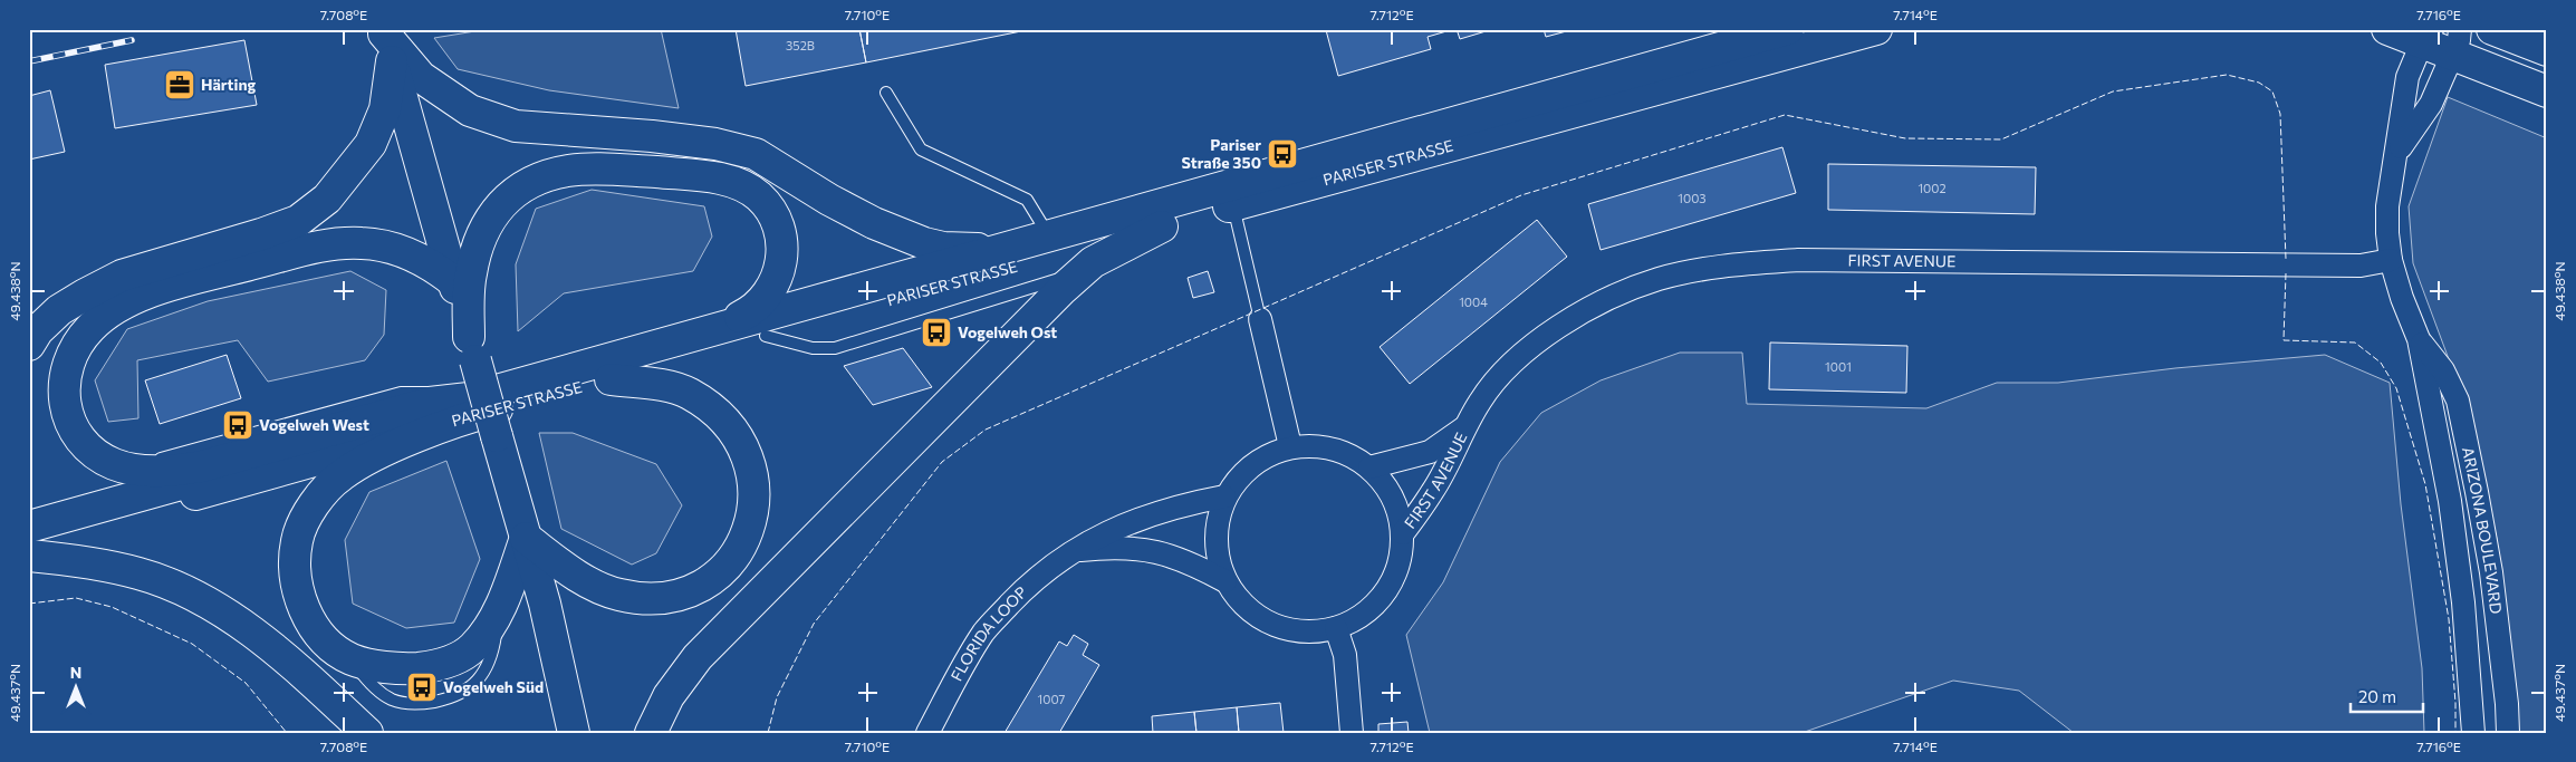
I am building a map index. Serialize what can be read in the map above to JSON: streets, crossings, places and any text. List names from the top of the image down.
{
  "streets": {
    "main road": ["PARISER STRASSE"],
    "street": ["FIRST AVENUE", "ARIZONA BOULEVARD", "FLORIDA LOOP"]
  },
  "crossings": [
    ["FIRST AVENUE", "ARIZONA BOULEVARD"],
    ["FIRST AVENUE", "FLORIDA LOOP"]
  ],
  "places": {
    "office": ["Härting"],
    "bus stop": [
      "Pariser Straße 350",
      "Vogelweh Ost",
      "Vogelweh West",
      "Vogelweh Süd"
    ]
  },
  "house_numbers": [
    "352B",
    "1002",
    "1003",
    "1004",
    "1001",
    "1007"
  ],
  "scale_bar": "20 m",
  "north": "top",
  "coordinates": [
    "7.708°E",
    "7.710°E",
    "7.712°E",
    "7.714°E",
    "7.716°E",
    "49.438°N",
    "49.437°N"
  ]
}
